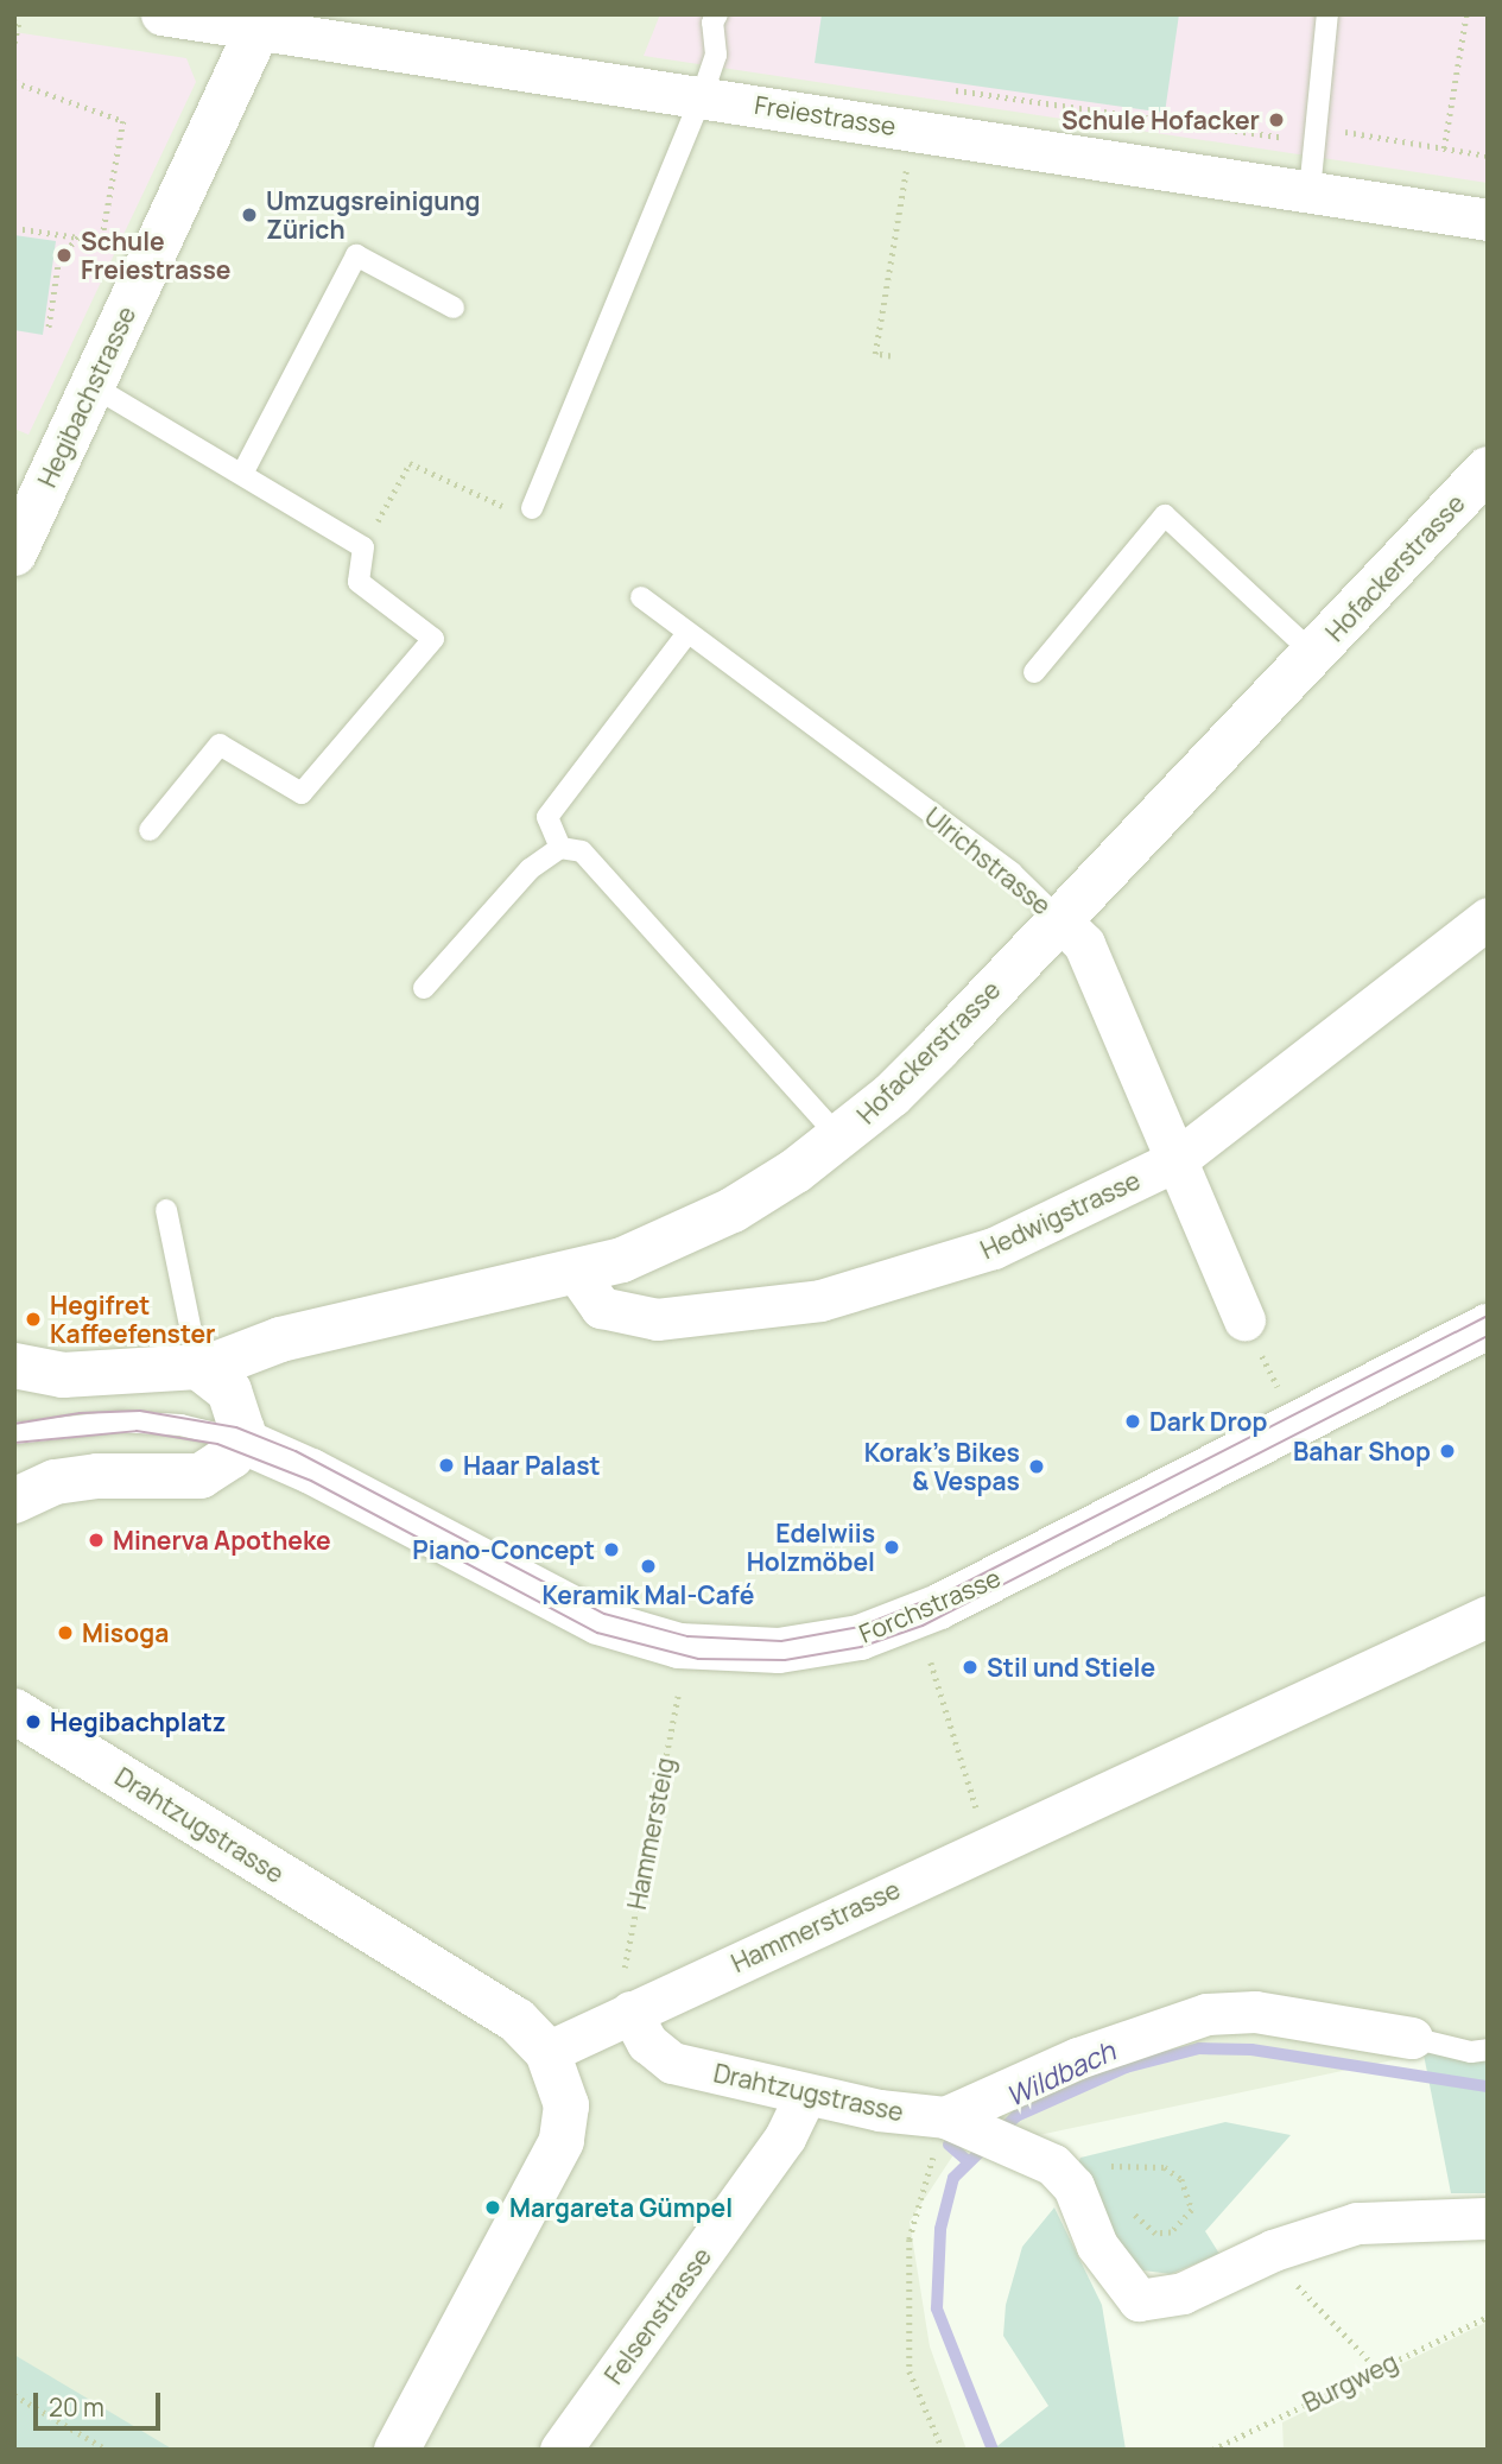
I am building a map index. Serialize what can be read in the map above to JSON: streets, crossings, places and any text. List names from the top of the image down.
{
  "streets": {
    "main road": [
      "Hegibachstrasse",
      "Hofackerstrasse",
      "Forchstrasse",
      "Drahtzugstrasse"
    ],
    "street": [
      "Freiestrasse",
      "Ulrichstrasse",
      "Hedwigstrasse",
      "Hammerstrasse",
      "Felsenstrasse"
    ],
    "path": ["Hammersteig", "Burgweg"]
  },
  "crossings": [
    ["Freiestrasse", "Hegibachstrasse"],
    ["Hofackerstrasse", "Ulrichstrasse"],
    ["Hofackerstrasse", "Hedwigstrasse"],
    ["Ulrichstrasse", "Hedwigstrasse"],
    ["Drahtzugstrasse", "Hammerstrasse"],
    ["Drahtzugstrasse", "Felsenstrasse"]
  ],
  "water": ["Wildbach"],
  "places": [
    "Schule Hofacker",
    "Umzugsreinigung Zürich",
    "Schule Freiestrasse",
    "Hegifret Kaffeefenster",
    "Dark Drop",
    "Bahar Shop",
    "Haar Palast",
    "Korak's Bikes & Vespas",
    "Minerva Apotheke",
    "Edelwiis Holzmöbel",
    "Piano-Concept",
    "Keramik Mal-Café",
    "Misoga",
    "Stil und Stiele",
    "Hegibachplatz",
    "Margareta Gümpel"
  ],
  "scale_bar": "20 m"
}
